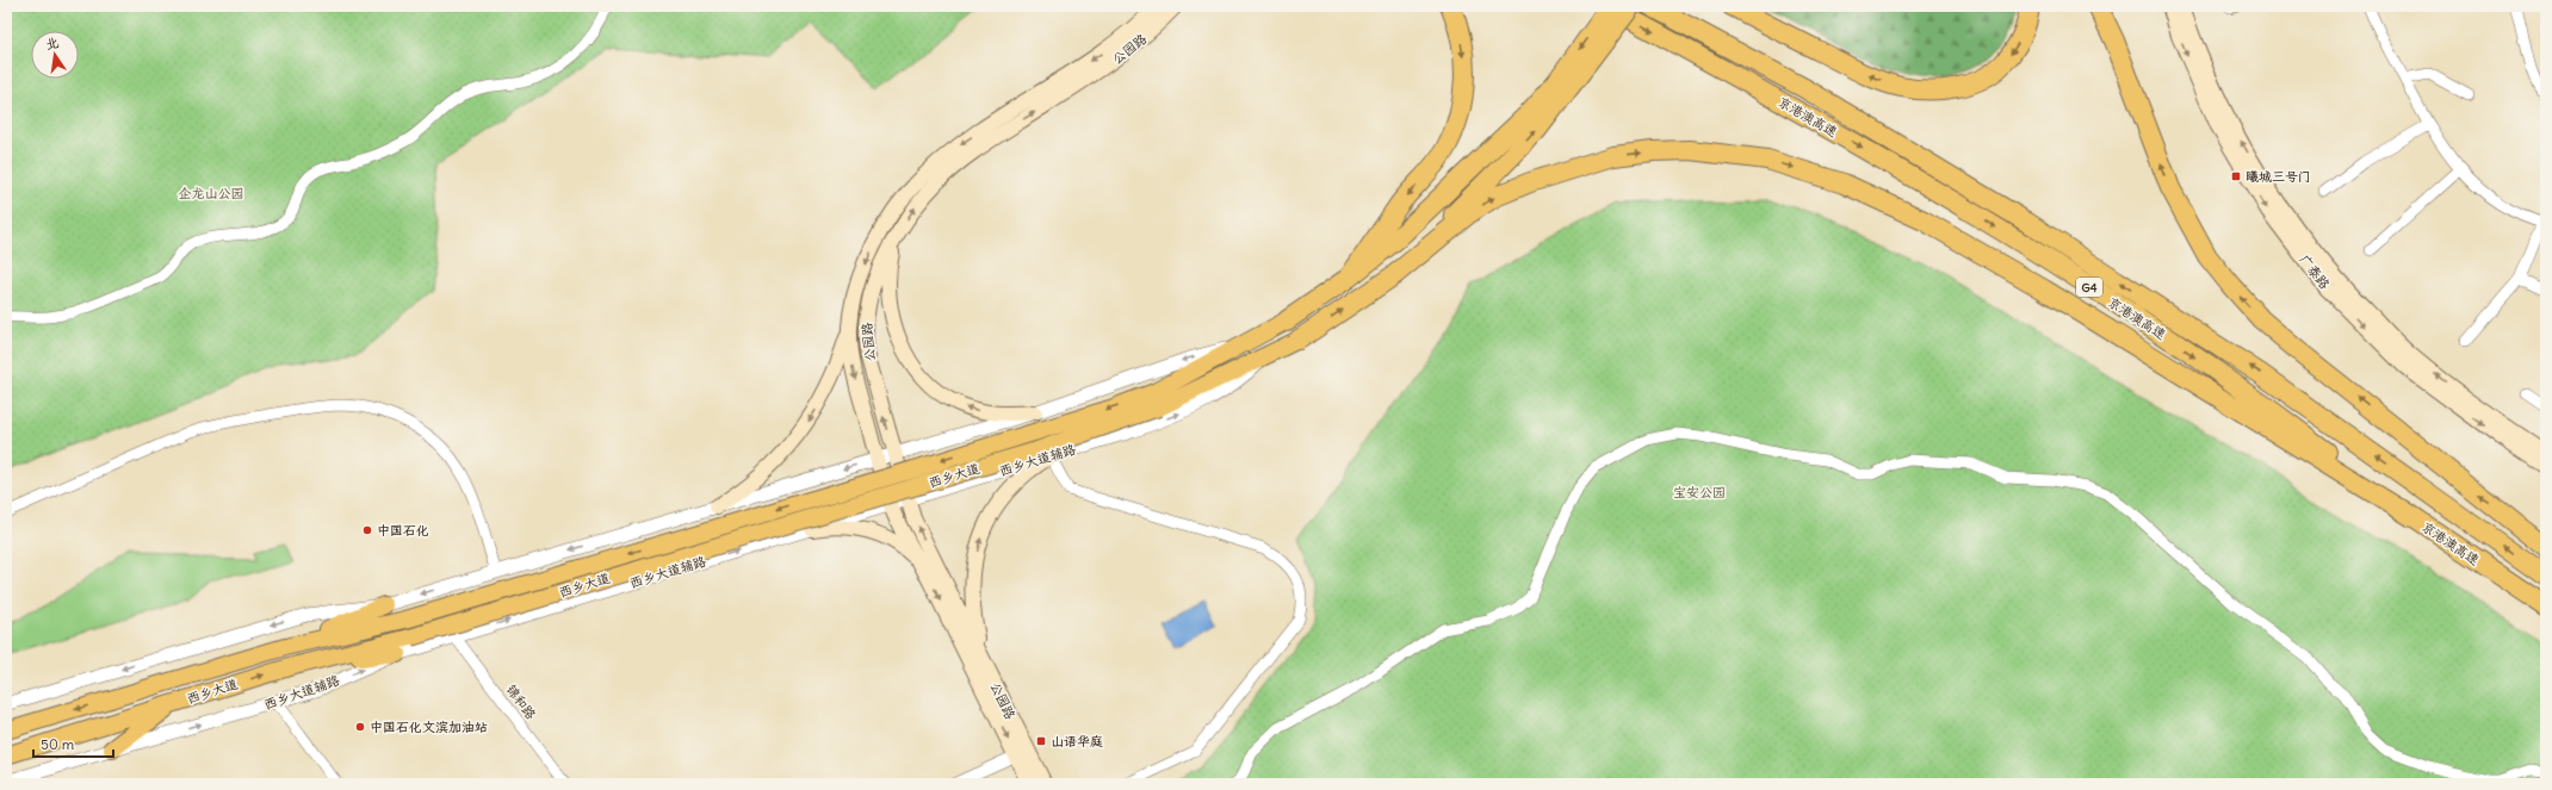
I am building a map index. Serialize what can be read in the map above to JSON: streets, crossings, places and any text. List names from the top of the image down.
{
  "streets": {
    "highway": ["京港澳高速", "G4"],
    "main road": ["公园路", "广泰路", "西乡大道"],
    "street": ["西乡大道辅路", "锦和路"]
  },
  "crossings": [
    ["公园路", "西乡大道辅路"],
    ["西乡大道辅路", "锦和路"]
  ],
  "parks": ["企龙山公园", "宝安公园"],
  "places": {
    "transit": ["曦城三号门", "山语华庭"],
    "other": ["中国石化", "中国石化文滨加油站"]
  },
  "scale_bar": "50 m",
  "north": "top"
}
